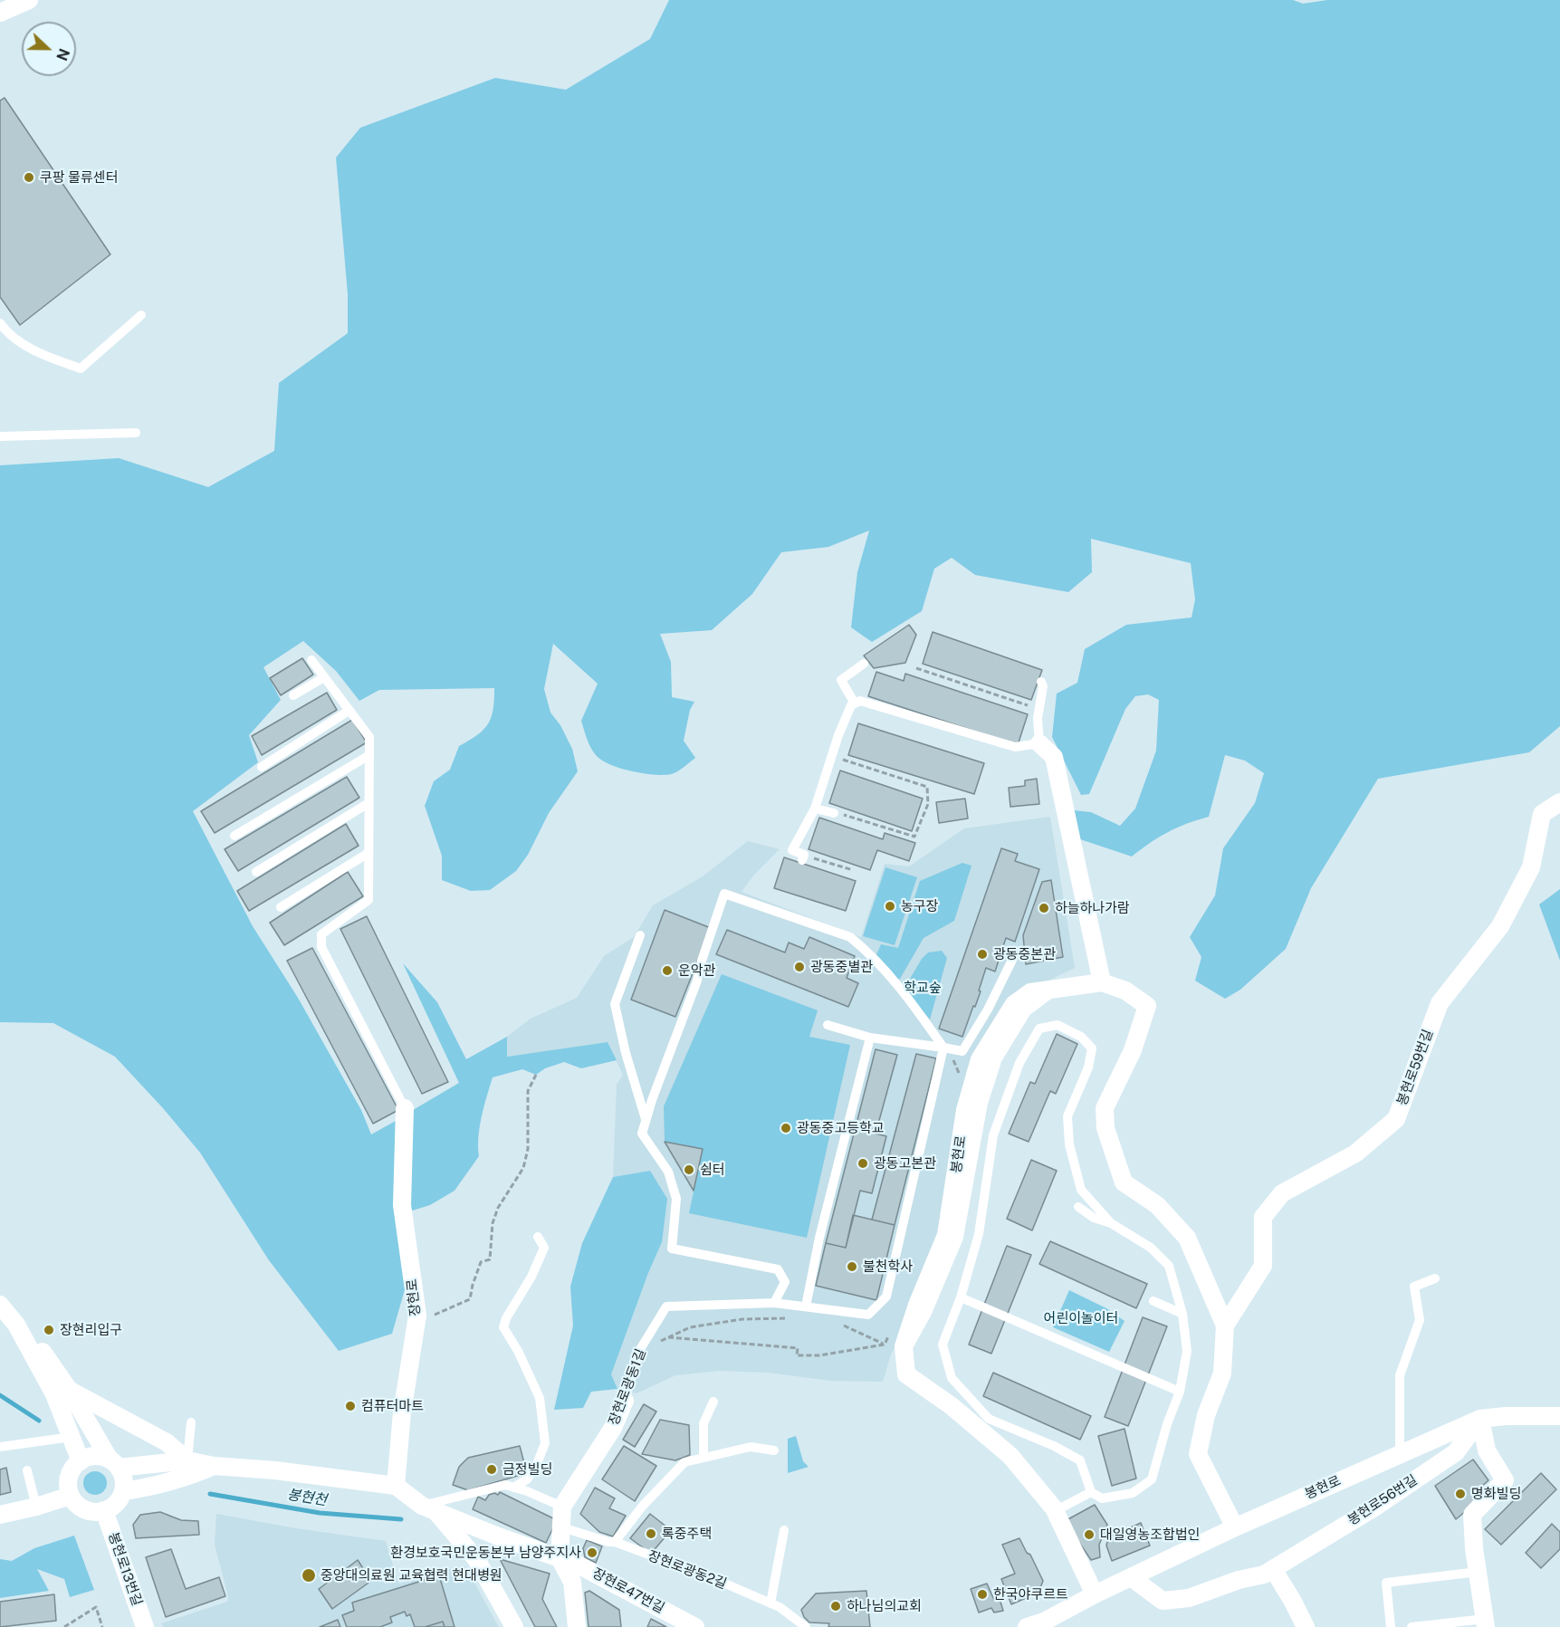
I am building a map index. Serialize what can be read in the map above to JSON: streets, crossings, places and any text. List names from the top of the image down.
{
  "streets": {
    "street": [
      "봉현로59번길",
      "봉현로",
      "장현로",
      "장현로광동1길",
      "봉현로56번길",
      "봉현로13번길",
      "장현로47번길"
    ],
    "lane": ["장현로광동2길"]
  },
  "crossings": [
    ["봉현로59번길", "봉현로"],
    ["봉현로", "봉현로56번길"]
  ],
  "water": ["봉현천"],
  "parks": ["학교숲", "어린이놀이터"],
  "places": [
    "쿠팡 물류센터",
    "농구장",
    "하늘하나가람",
    "광동중본관",
    "광동중별관",
    "운악관",
    "광동중고등학교",
    "광동고본관",
    "쉼터",
    "불천학사",
    "장현리입구",
    "컴퓨터마트",
    "금정빌딩",
    "명화빌딩",
    "록중주택",
    "대일영농조합법인",
    "환경보호국민운동본부 남양주지사",
    "중앙대의료원 교육협력 현대병원",
    "한국야쿠르트",
    "하나님의교회"
  ],
  "north": "right"
}
